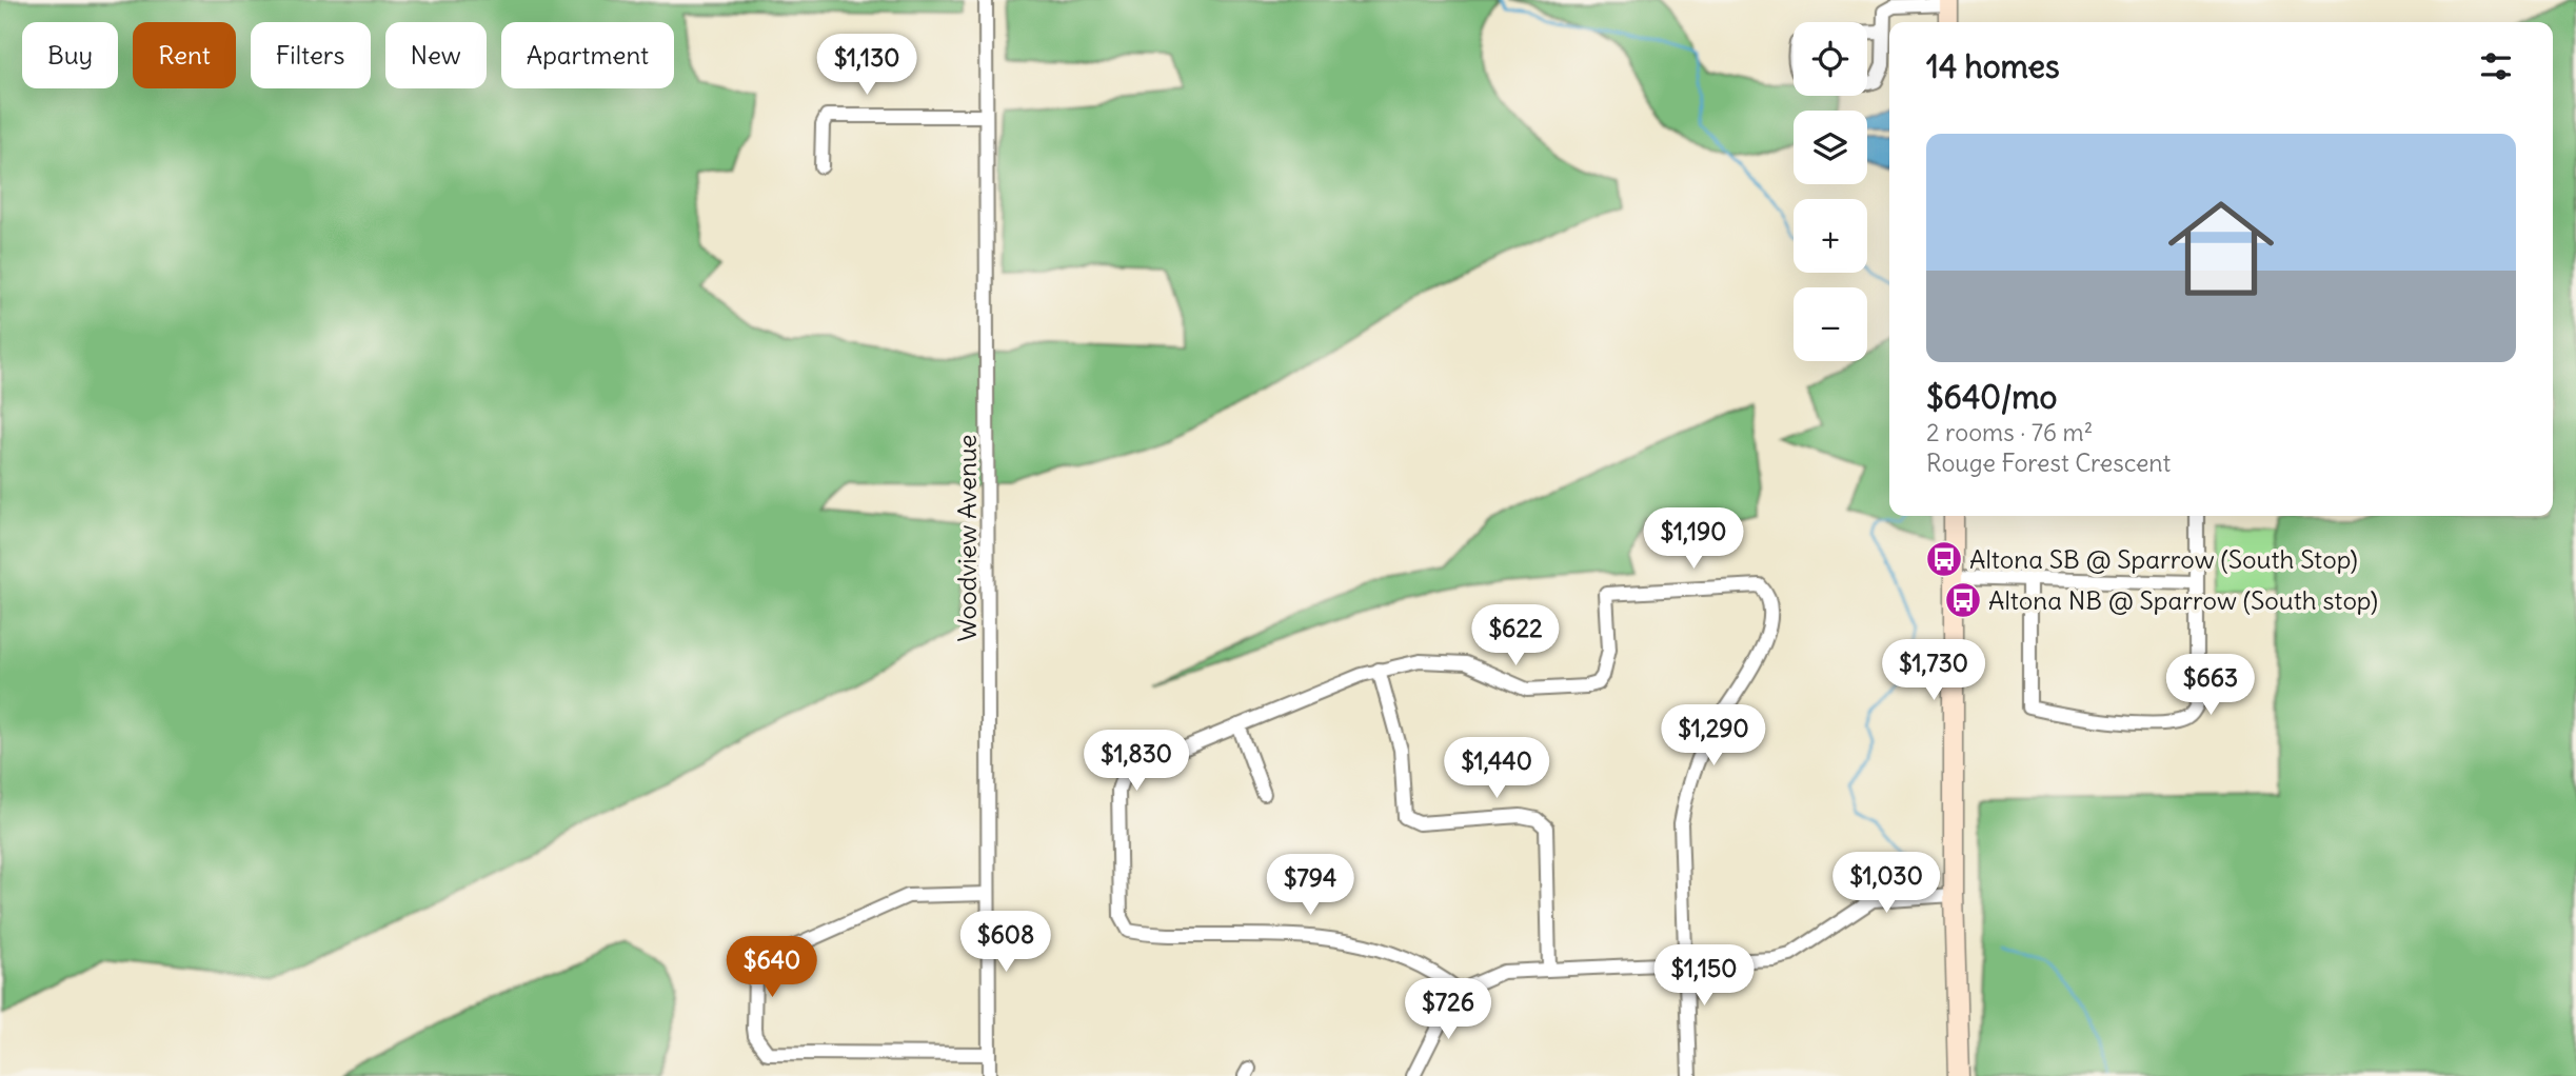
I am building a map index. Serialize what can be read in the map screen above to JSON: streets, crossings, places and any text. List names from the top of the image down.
{
  "streets": {
    "street": ["Woodview Avenue"]
  },
  "places": {
    "bus stop": ["Altona SB @ Sparrow (South Stop)", "Altona NB @ Sparrow (South stop)"]
  },
  "page": {
    "map_buttons": ["+", "−"],
    "chip": [
      "Buy",
      "Rent",
      "Filters",
      "New",
      "Apartment"
    ],
    "heading": "14 homes",
    "price": [
      "$1,130",
      "$1,190",
      "$622",
      "$1,730",
      "$663",
      "$1,290",
      "$1,830",
      "$1,440",
      "$1,030",
      "$794",
      "$608",
      "$640",
      "$1,150",
      "$726"
    ],
    "list": [
      {
        "name": "$640/mo",
        "note": "2 rooms · 76 m² · Rouge Forest Crescent"
      }
    ]
  }
}
